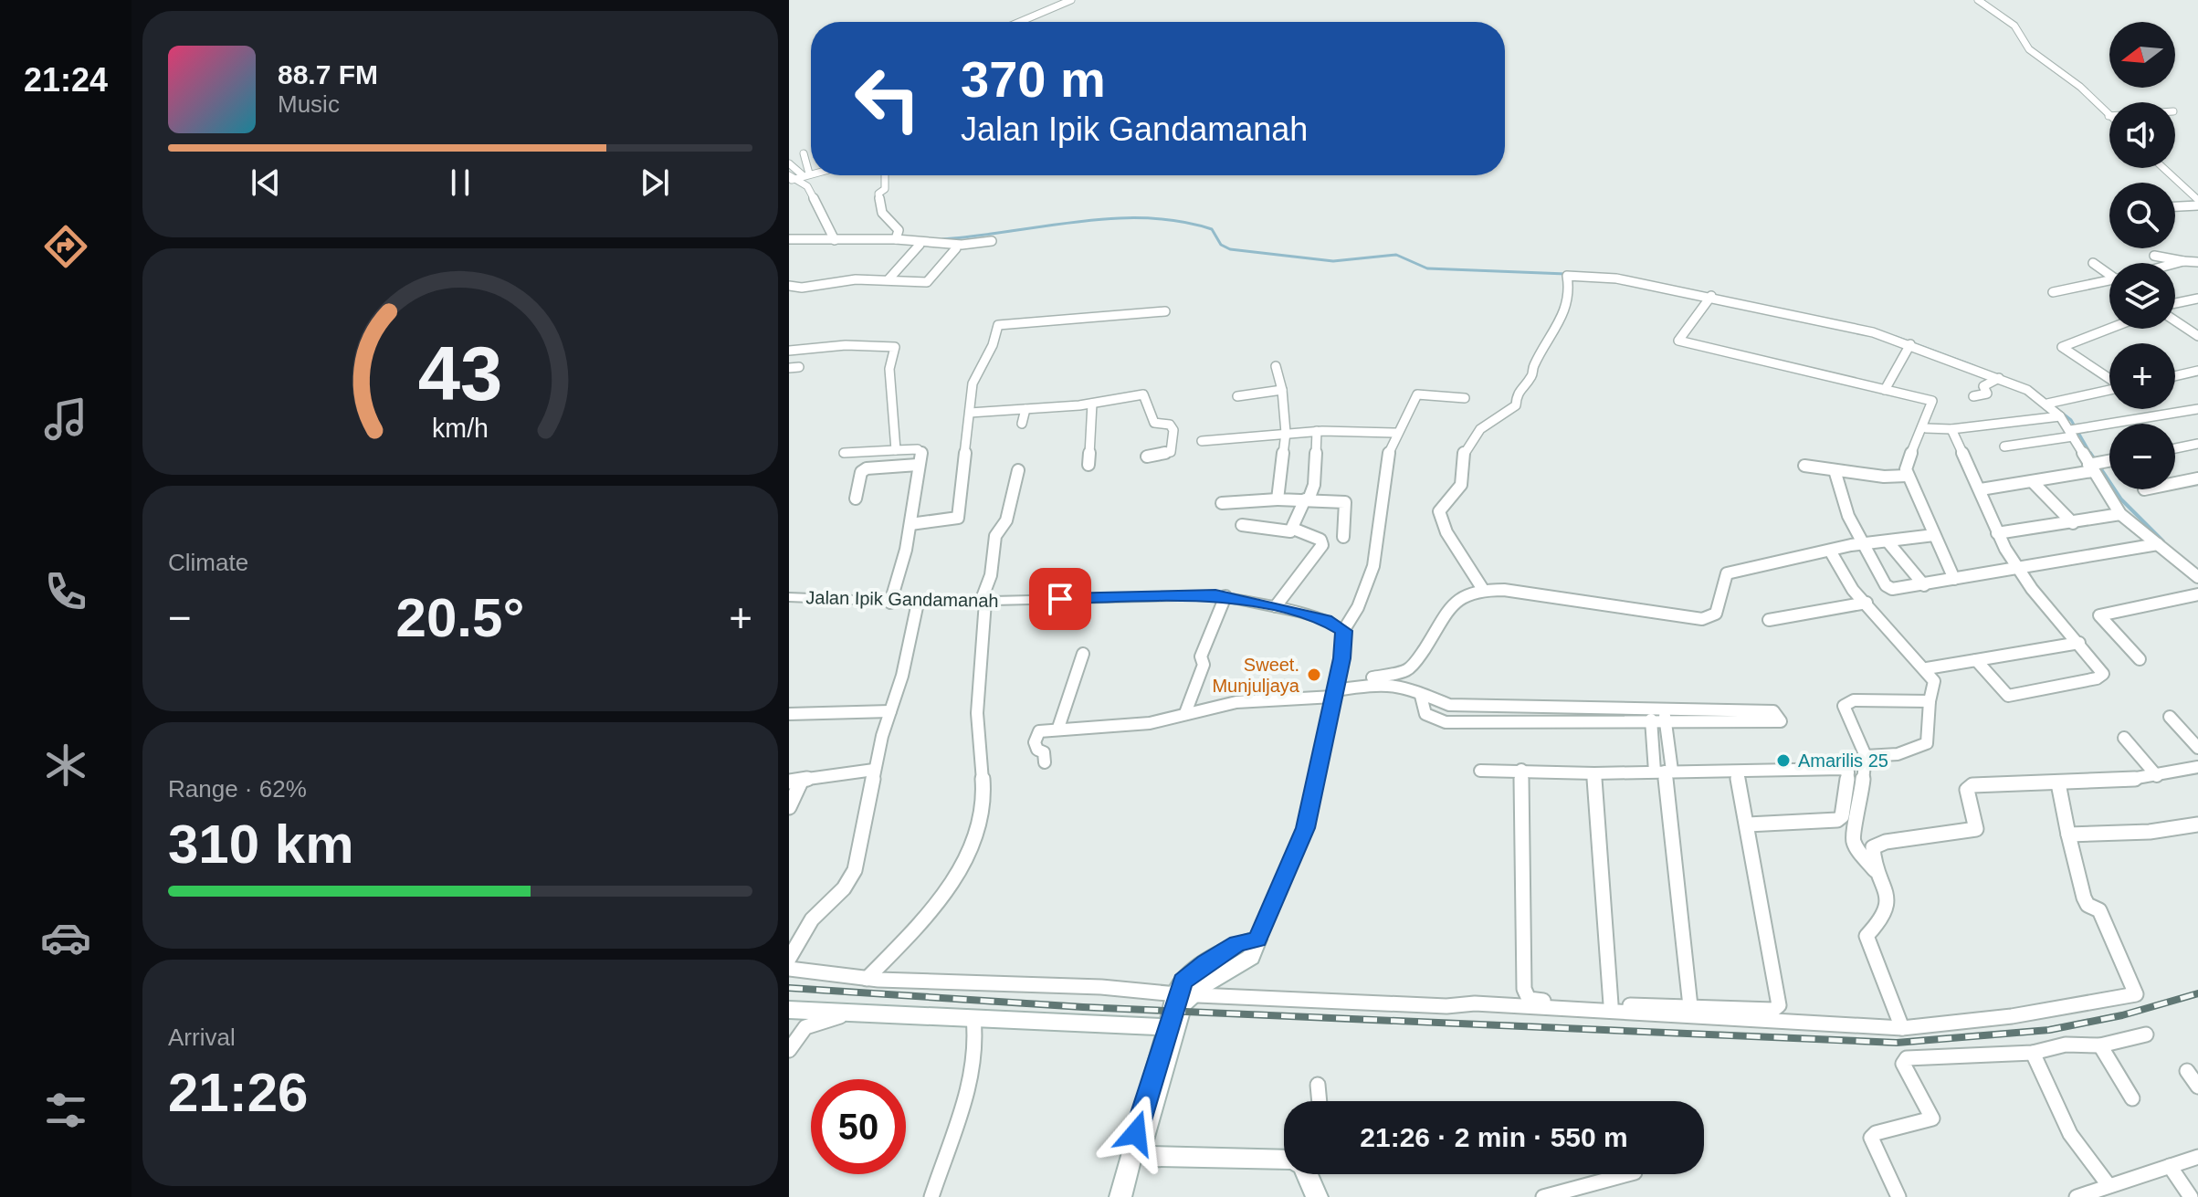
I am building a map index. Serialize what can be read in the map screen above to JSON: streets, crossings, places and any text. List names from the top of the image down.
{
  "streets": {
    "street": ["Jalan Ipik Gandamanah"]
  },
  "places": ["Sweet. Munjuljaya", "Amarilis 25"],
  "north": "left",
  "page": {
    "tabs": "21:24",
    "map_buttons": ["+", "−"],
    "turn": ["370 m", "Jalan Ipik Gandamanah"],
    "song": ["88.7 FM", "Music"],
    "tile": [
      "Climate",
      ["Range · 62%", "310 km"],
      ["Arrival", "21:26"]
    ],
    "heat": ["−", "20.5°", "+"],
    "limit": "50",
    "trip": "21:26 · 2 min · 550 m",
    "gauge": ["43", "km/h"]
  }
}
